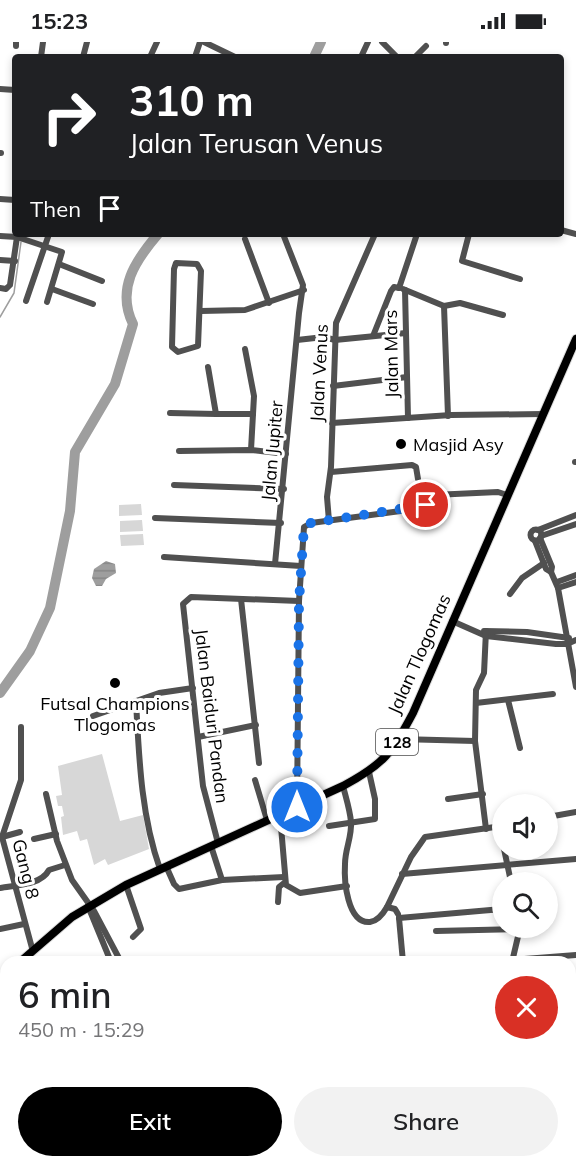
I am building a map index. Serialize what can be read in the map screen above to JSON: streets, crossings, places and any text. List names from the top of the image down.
{
  "streets": {
    "main road": ["Jalan Tlogomas", "128"],
    "street": [
      "Jalan Mars",
      "Jalan Venus",
      "Jalan Jupiter",
      "Jalan Baiduri Pandan",
      "Gang 8"
    ]
  },
  "crossings": [
    ["Jalan Tlogomas", "Jalan Baiduri Pandan"],
    ["Jalan Tlogomas", "Gang 8"]
  ],
  "places": ["Masjid Asy", "Futsal Champions Tlogomas"],
  "page": {
    "status": "15:23",
    "turn": ["310 m", "Jalan Terusan Venus"],
    "then": "Then",
    "heading": ["6 min", "450 m · 15:29"],
    "buttons": ["Exit", "Share"]
  }
}
